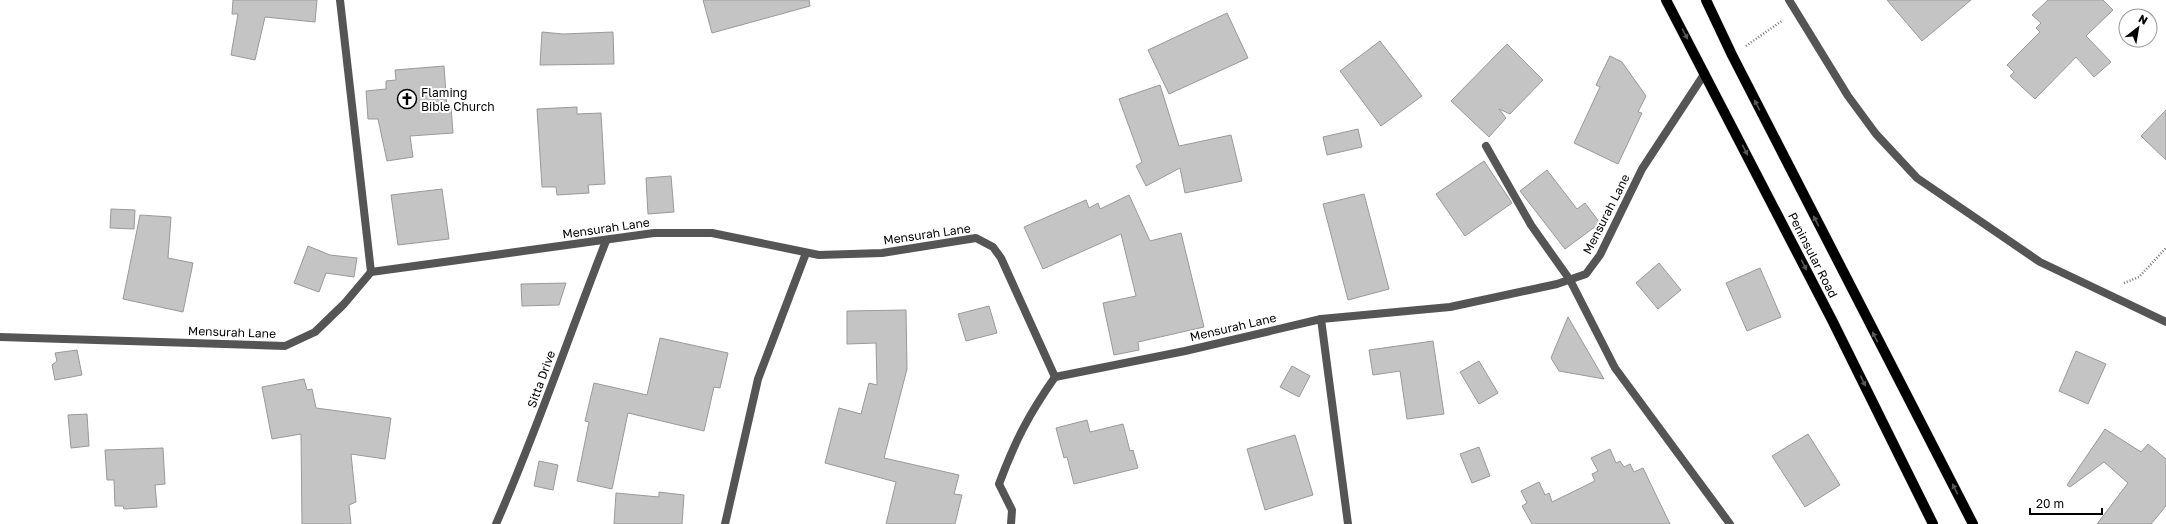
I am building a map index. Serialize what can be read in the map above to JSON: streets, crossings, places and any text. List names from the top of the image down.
{
  "streets": {
    "main road": ["Peninsular Road"],
    "street": ["Mensurah Lane", "Sitta Drive"]
  },
  "crossings": [
    ["Mensurah Lane", "Peninsular Road"],
    ["Mensurah Lane", "Sitta Drive"]
  ],
  "places": {
    "church": ["Flaming Bible Church"]
  },
  "scale_bar": "20 m",
  "north": "top right"
}
